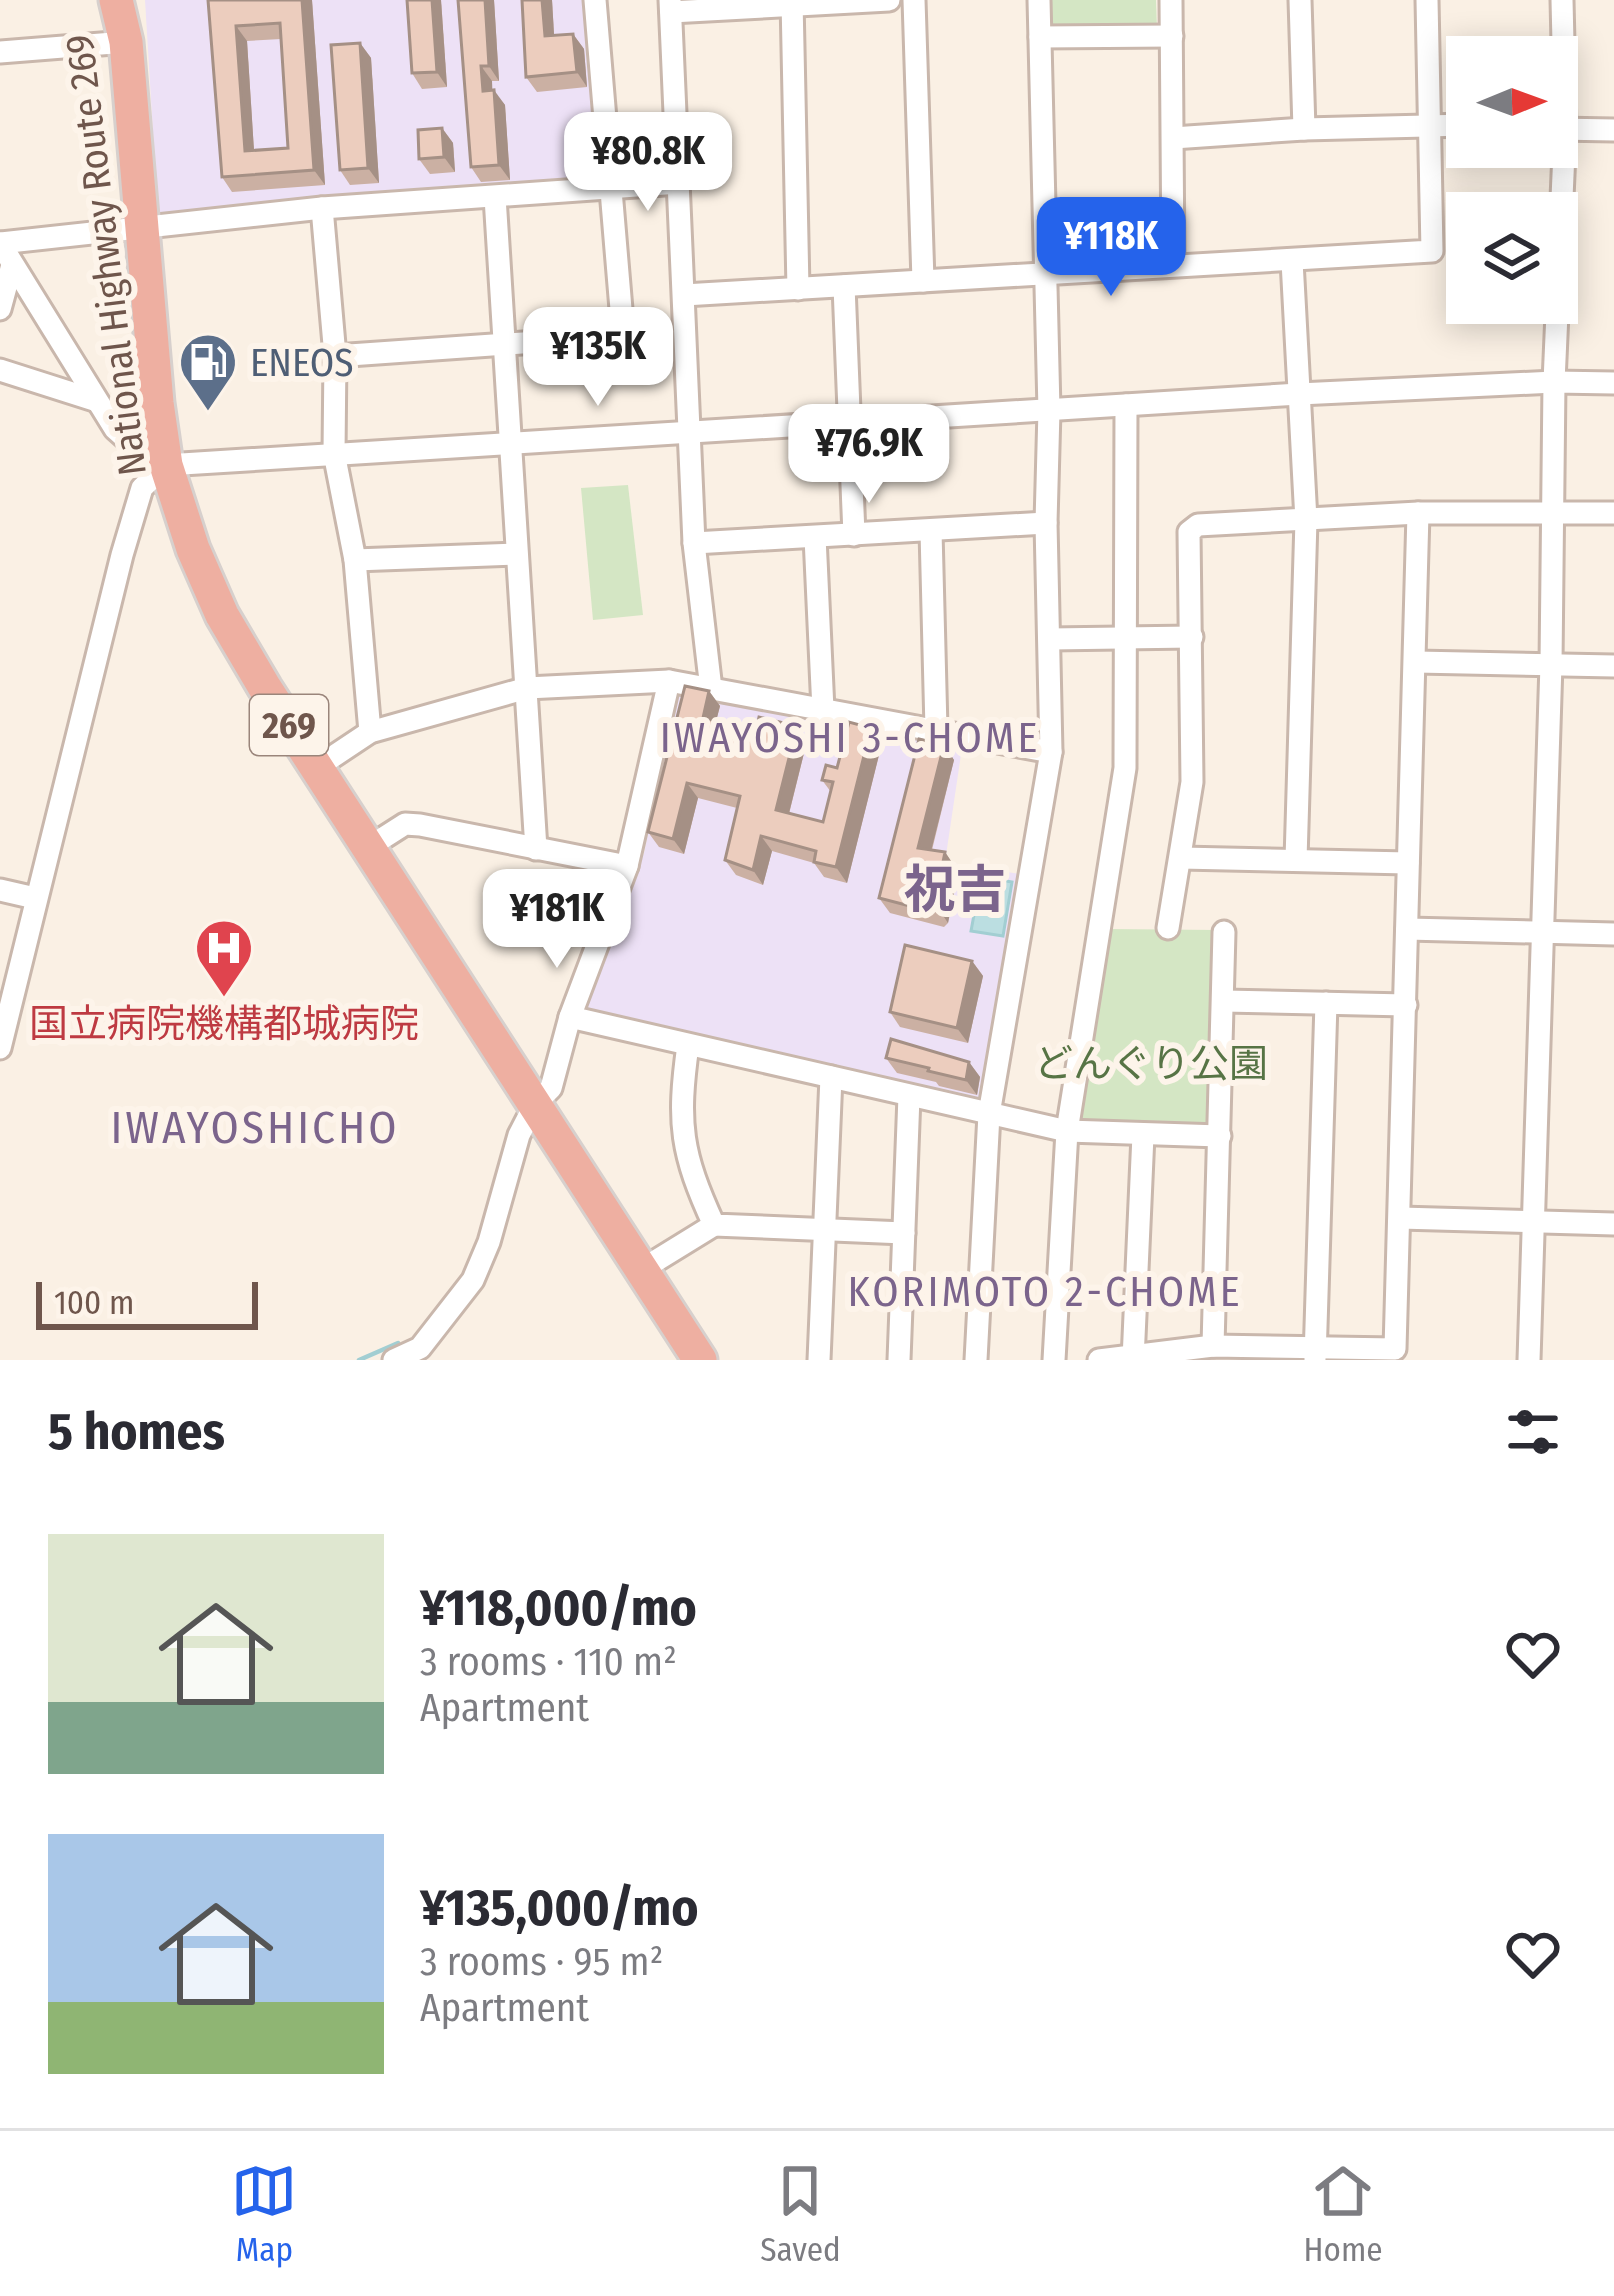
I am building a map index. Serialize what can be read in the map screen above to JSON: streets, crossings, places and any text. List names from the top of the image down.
{
  "streets": {
    "highway": ["National Highway Route 269", "269"]
  },
  "districts": [
    "IWAYOSHI 3-CHOME",
    "祝吉",
    "IWAYOSHICHO",
    "KORIMOTO 2-CHOME"
  ],
  "parks": ["どんぐり公園"],
  "places": {
    "fuel station": ["ENEOS"],
    "hospital": ["国立病院機構都城病院"]
  },
  "scale_bar": "100 m",
  "north": "right",
  "page": {
    "price": [
      "¥80.8K",
      "¥118K",
      "¥135K",
      "¥76.9K",
      "¥181K"
    ],
    "scale": "100 m",
    "heading": "5 homes",
    "list": [
      {
        "name": "¥118,000/mo",
        "note": "3 rooms · 110 m² · Apartment"
      },
      {
        "name": "¥135,000/mo",
        "note": "3 rooms · 95 m² · Apartment"
      }
    ],
    "tabs": ["Map", "Saved", "Home"]
  }
}
